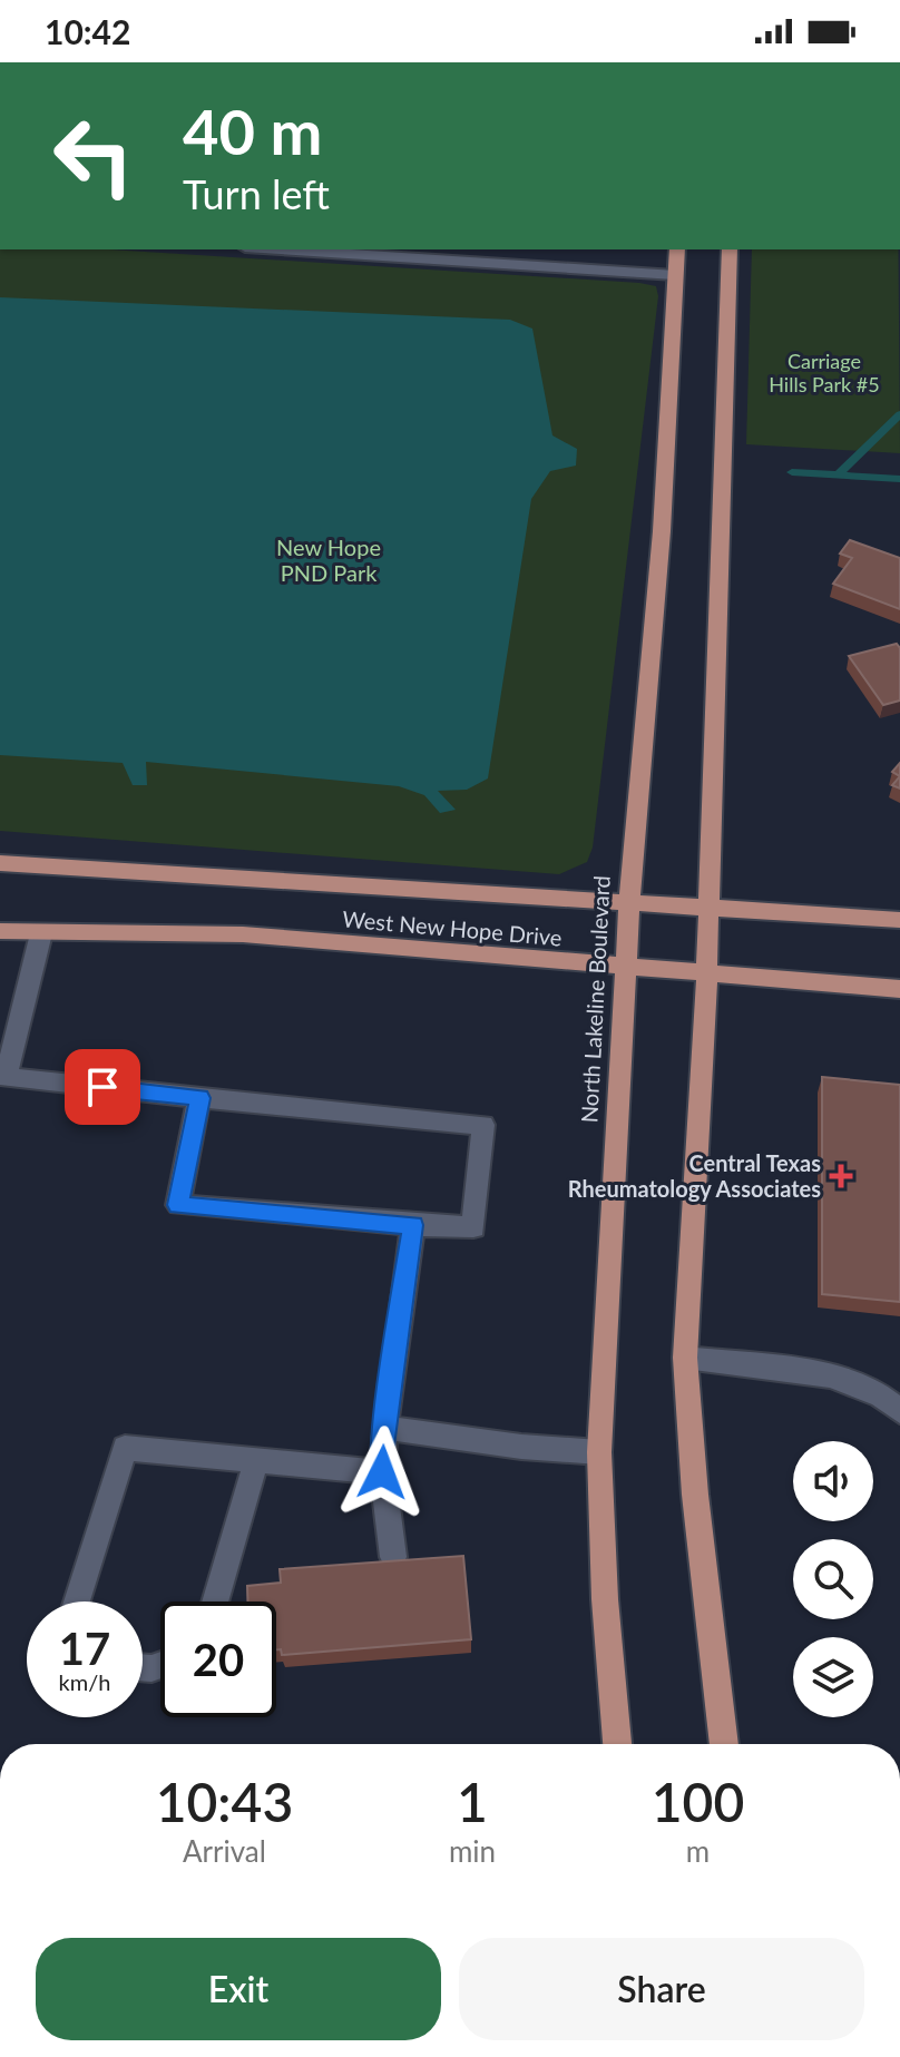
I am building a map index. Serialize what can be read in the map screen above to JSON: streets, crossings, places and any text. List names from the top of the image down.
{
  "streets": {
    "main road": ["West New Hope Drive", "North Lakeline Boulevard"]
  },
  "crossings": [
    ["West New Hope Drive", "North Lakeline Boulevard"]
  ],
  "parks": ["Carriage Hills Park #5", "New Hope PND Park"],
  "places": {
    "health": ["Central Texas Rheumatology Associates"]
  },
  "page": {
    "status": "10:42",
    "turn": ["40 m", "Turn left"],
    "speed": "17 km/h",
    "limit": "20",
    "eta": [
      "10:43",
      "Arrival",
      "1",
      "min",
      "100",
      "m"
    ],
    "buttons": ["Exit", "Share"]
  }
}
